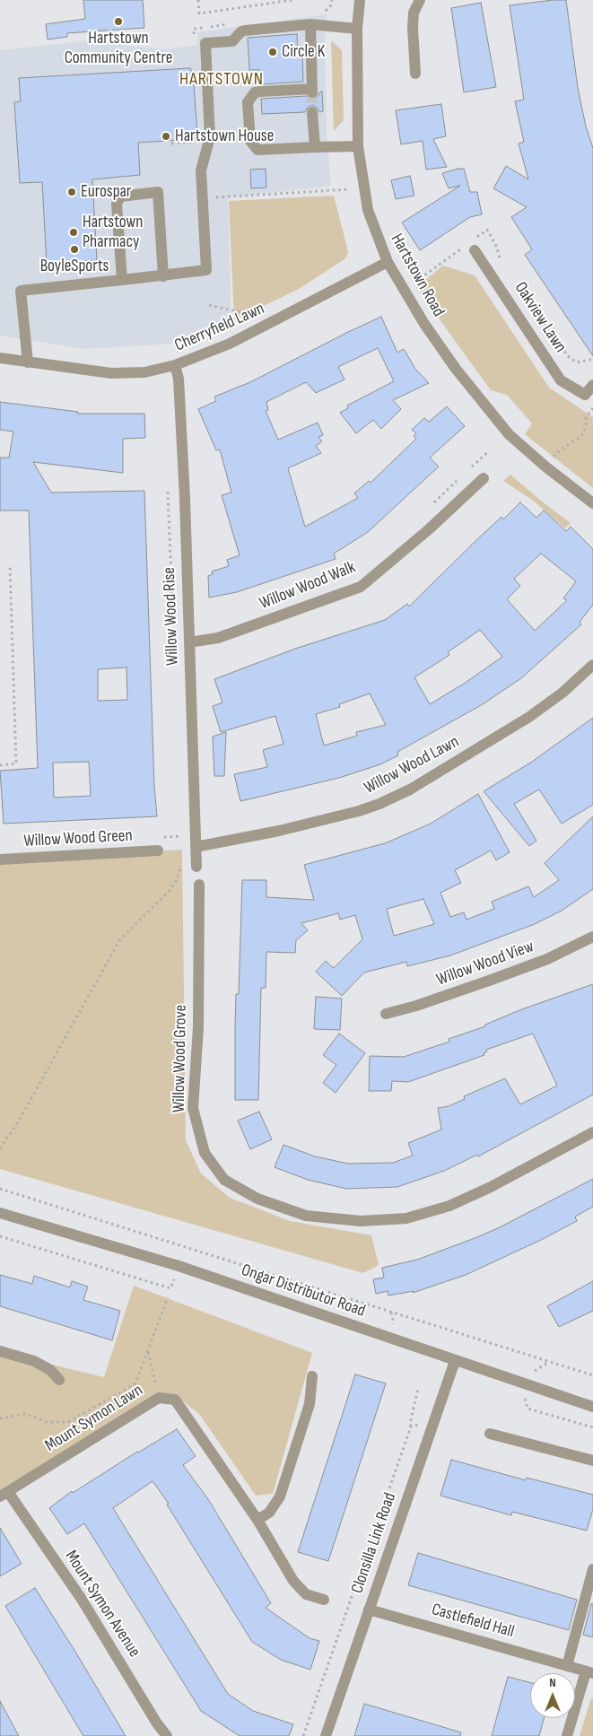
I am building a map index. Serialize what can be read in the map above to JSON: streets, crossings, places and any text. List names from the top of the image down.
{
  "streets": {
    "street": [
      "Hartstown Road",
      "Oakview Lawn",
      "Cherryfield Lawn",
      "Willow Wood Walk",
      "Willow Wood Rise",
      "Willow Wood Lawn",
      "Willow Wood Green",
      "Willow Wood View",
      "Willow Wood Grove",
      "Ongar Distributor Road",
      "Mount Symon Lawn",
      "Clonsilla Link Road",
      "Mount Symon Avenue",
      "Castlefield Hall"
    ]
  },
  "crossings": [
    ["Hartstown Road", "Cherryfield Lawn"],
    ["Cherryfield Lawn", "Willow Wood Rise"],
    ["Willow Wood Walk", "Willow Wood Rise"],
    ["Willow Wood Rise", "Willow Wood Lawn"],
    ["Ongar Distributor Road", "Clonsilla Link Road"],
    ["Mount Symon Lawn", "Mount Symon Avenue"],
    ["Clonsilla Link Road", "Castlefield Hall"]
  ],
  "districts": ["HARTSTOWN"],
  "places": [
    "Hartstown Community Centre",
    "Circle K",
    "Hartstown House",
    "Eurospar",
    "Hartstown Pharmacy",
    "BoyleSports"
  ],
  "north": "top"
}
